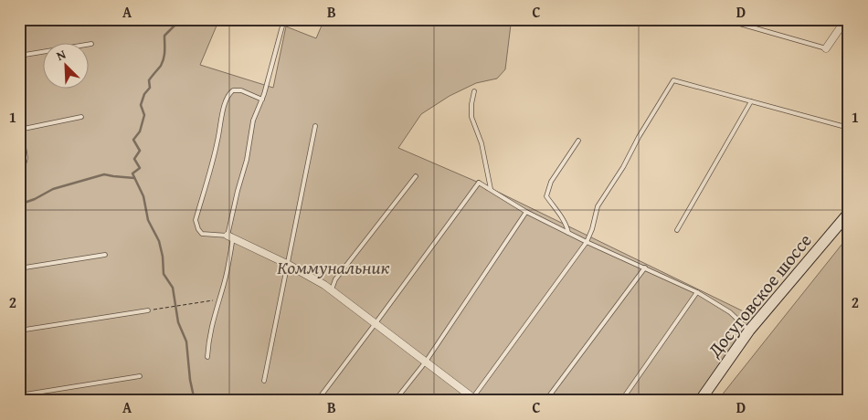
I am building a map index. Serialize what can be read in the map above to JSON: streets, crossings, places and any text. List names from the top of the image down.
{
  "streets": {
    "main road": ["Досуговское шоссе"]
  },
  "parks": ["Коммунальник"],
  "north": "top left",
  "grid": {
    "columns": [
      "A",
      "B",
      "C",
      "D"
    ],
    "rows": ["1", "2"]
  }
}
